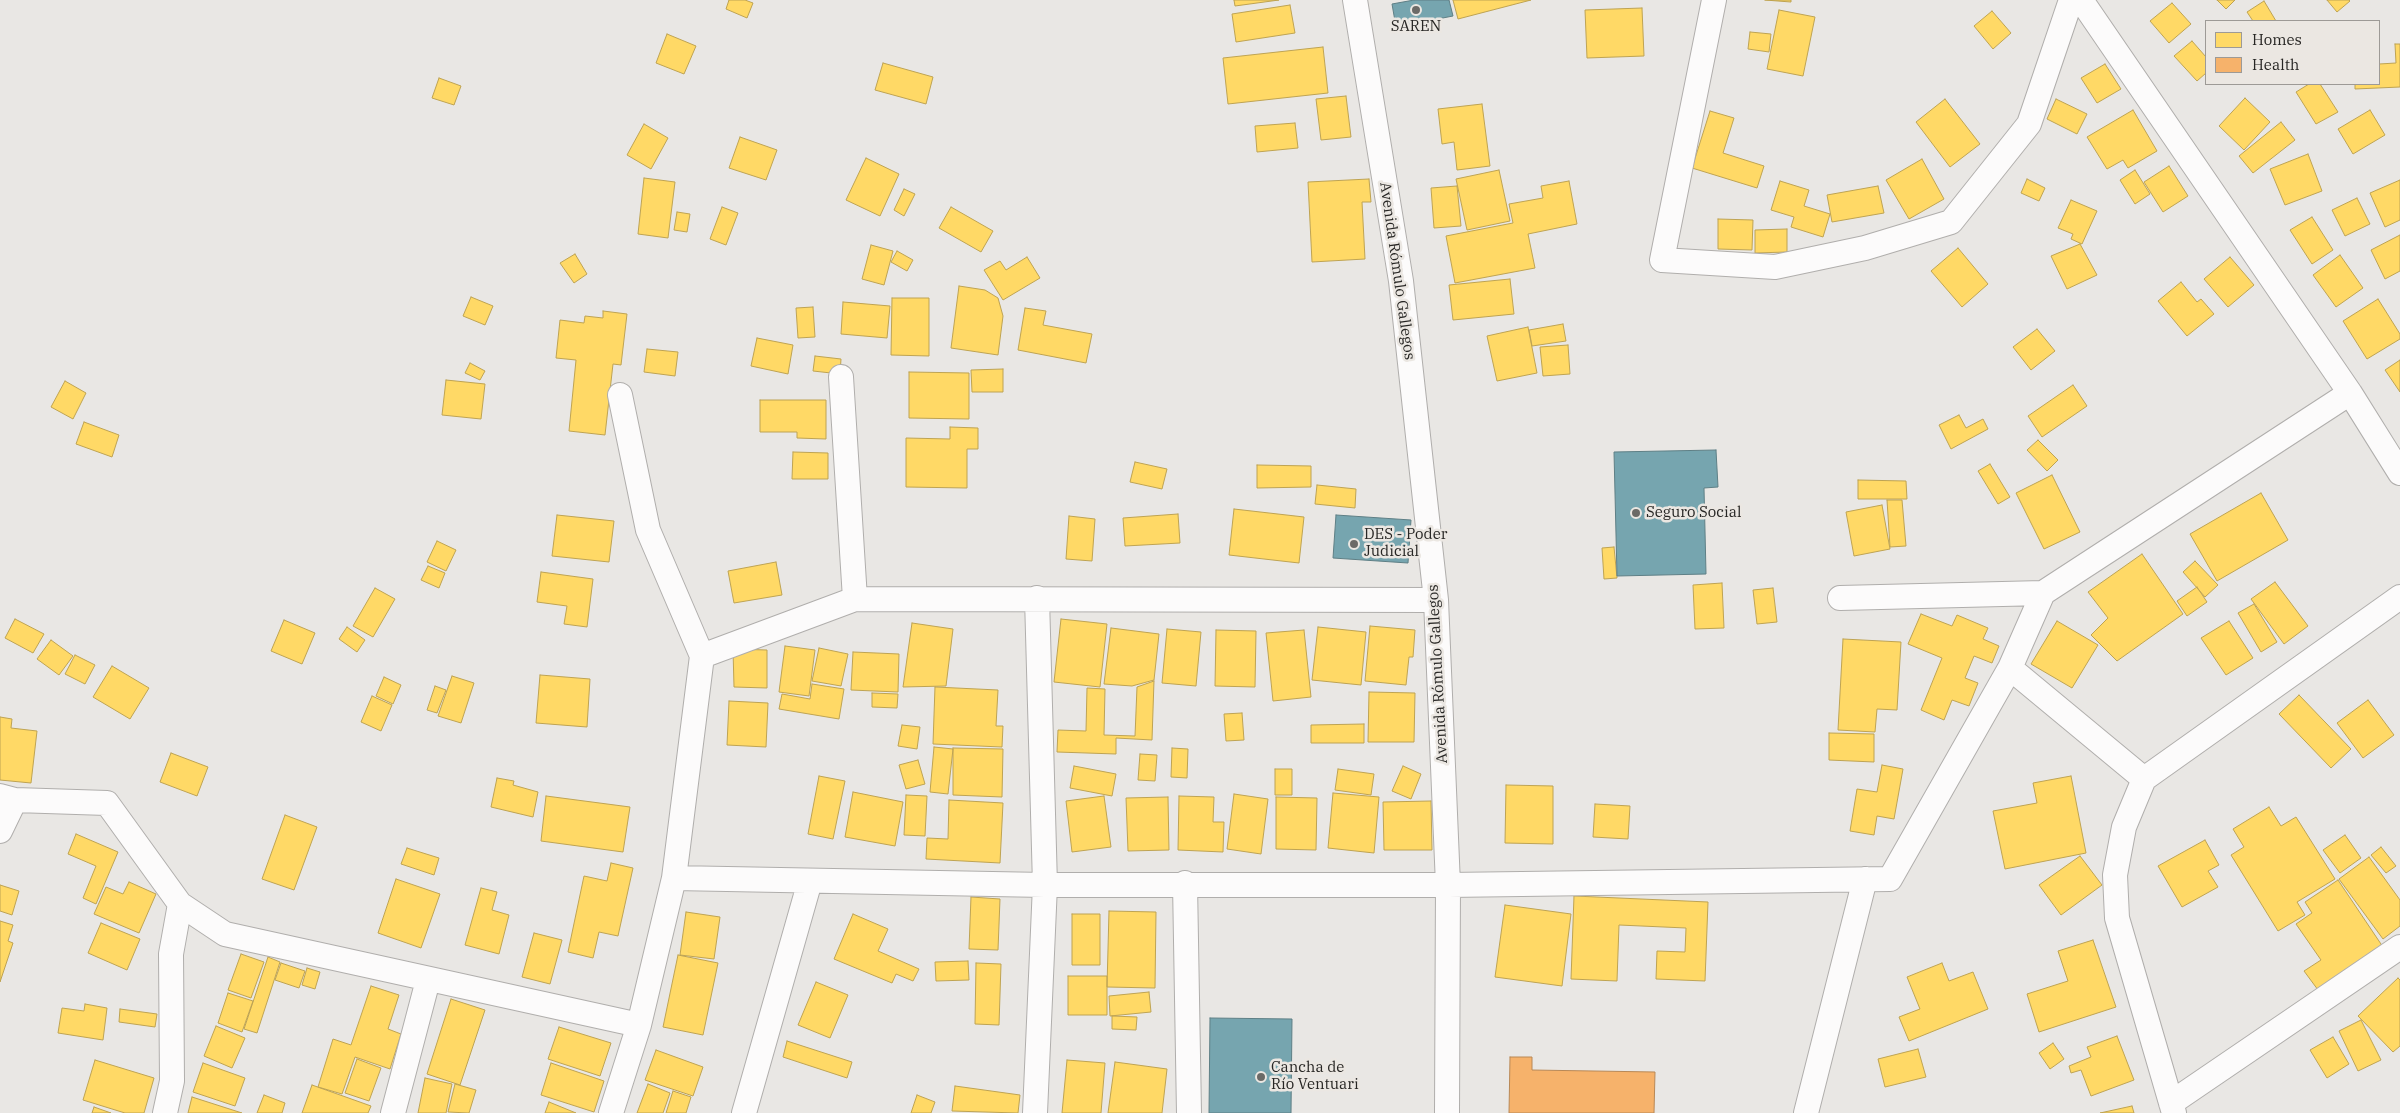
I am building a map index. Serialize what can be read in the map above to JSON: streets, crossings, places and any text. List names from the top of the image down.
{
  "streets": {
    "street": ["Avenida Rómulo Gallegos"]
  },
  "places": [
    "SAREN",
    "Seguro Social",
    "DES - Poder Judicial",
    "Cancha de Río Ventuari"
  ],
  "legend": ["Homes", "Health"]
}
